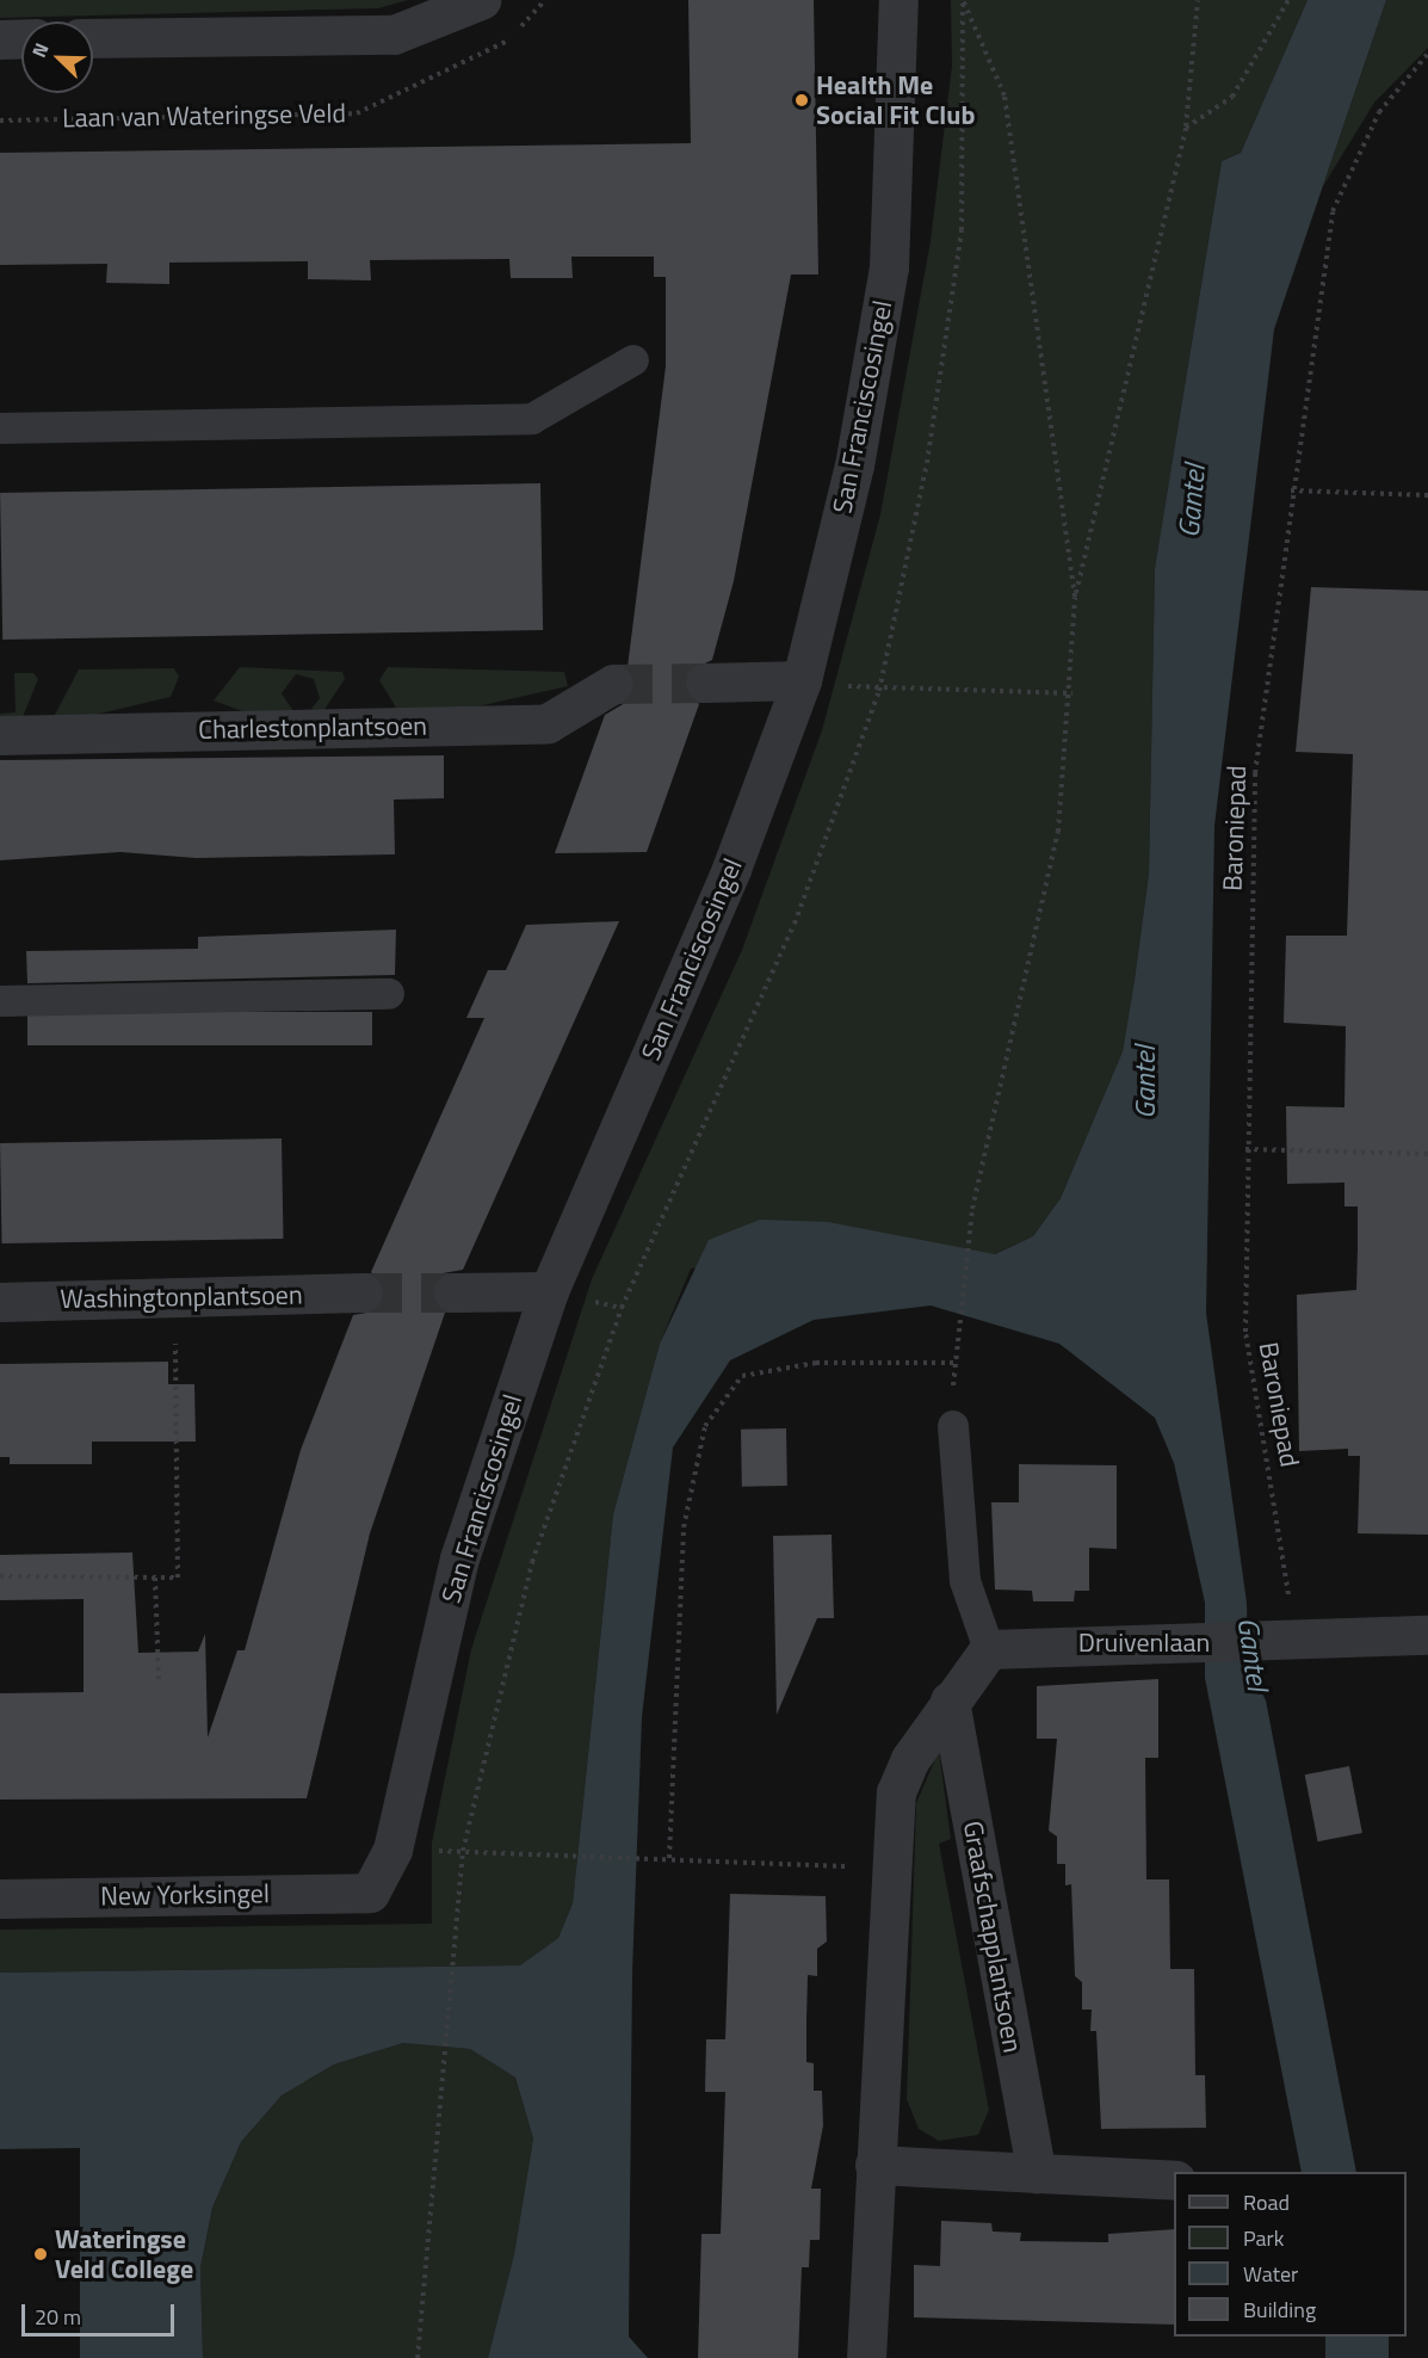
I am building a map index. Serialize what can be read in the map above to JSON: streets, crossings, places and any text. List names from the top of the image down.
{
  "streets": {
    "street": [
      "San Franciscosingel",
      "Charlestonplantsoen",
      "Washingtonplantsoen",
      "Druivenlaan",
      "New Yorksingel",
      "Graafschapplantsoen"
    ],
    "path": ["Laan van Wateringse Veld", "Baroniepad"]
  },
  "crossings": [
    ["San Franciscosingel", "New Yorksingel"],
    ["Baroniepad", "Druivenlaan"]
  ],
  "water": ["Gantel"],
  "places": ["Health Me Social Fit Club", "Wateringse Veld College"],
  "legend": [
    "Road",
    "Park",
    "Water",
    "Building"
  ],
  "scale_bar": "20 m",
  "north": "top left"
}
